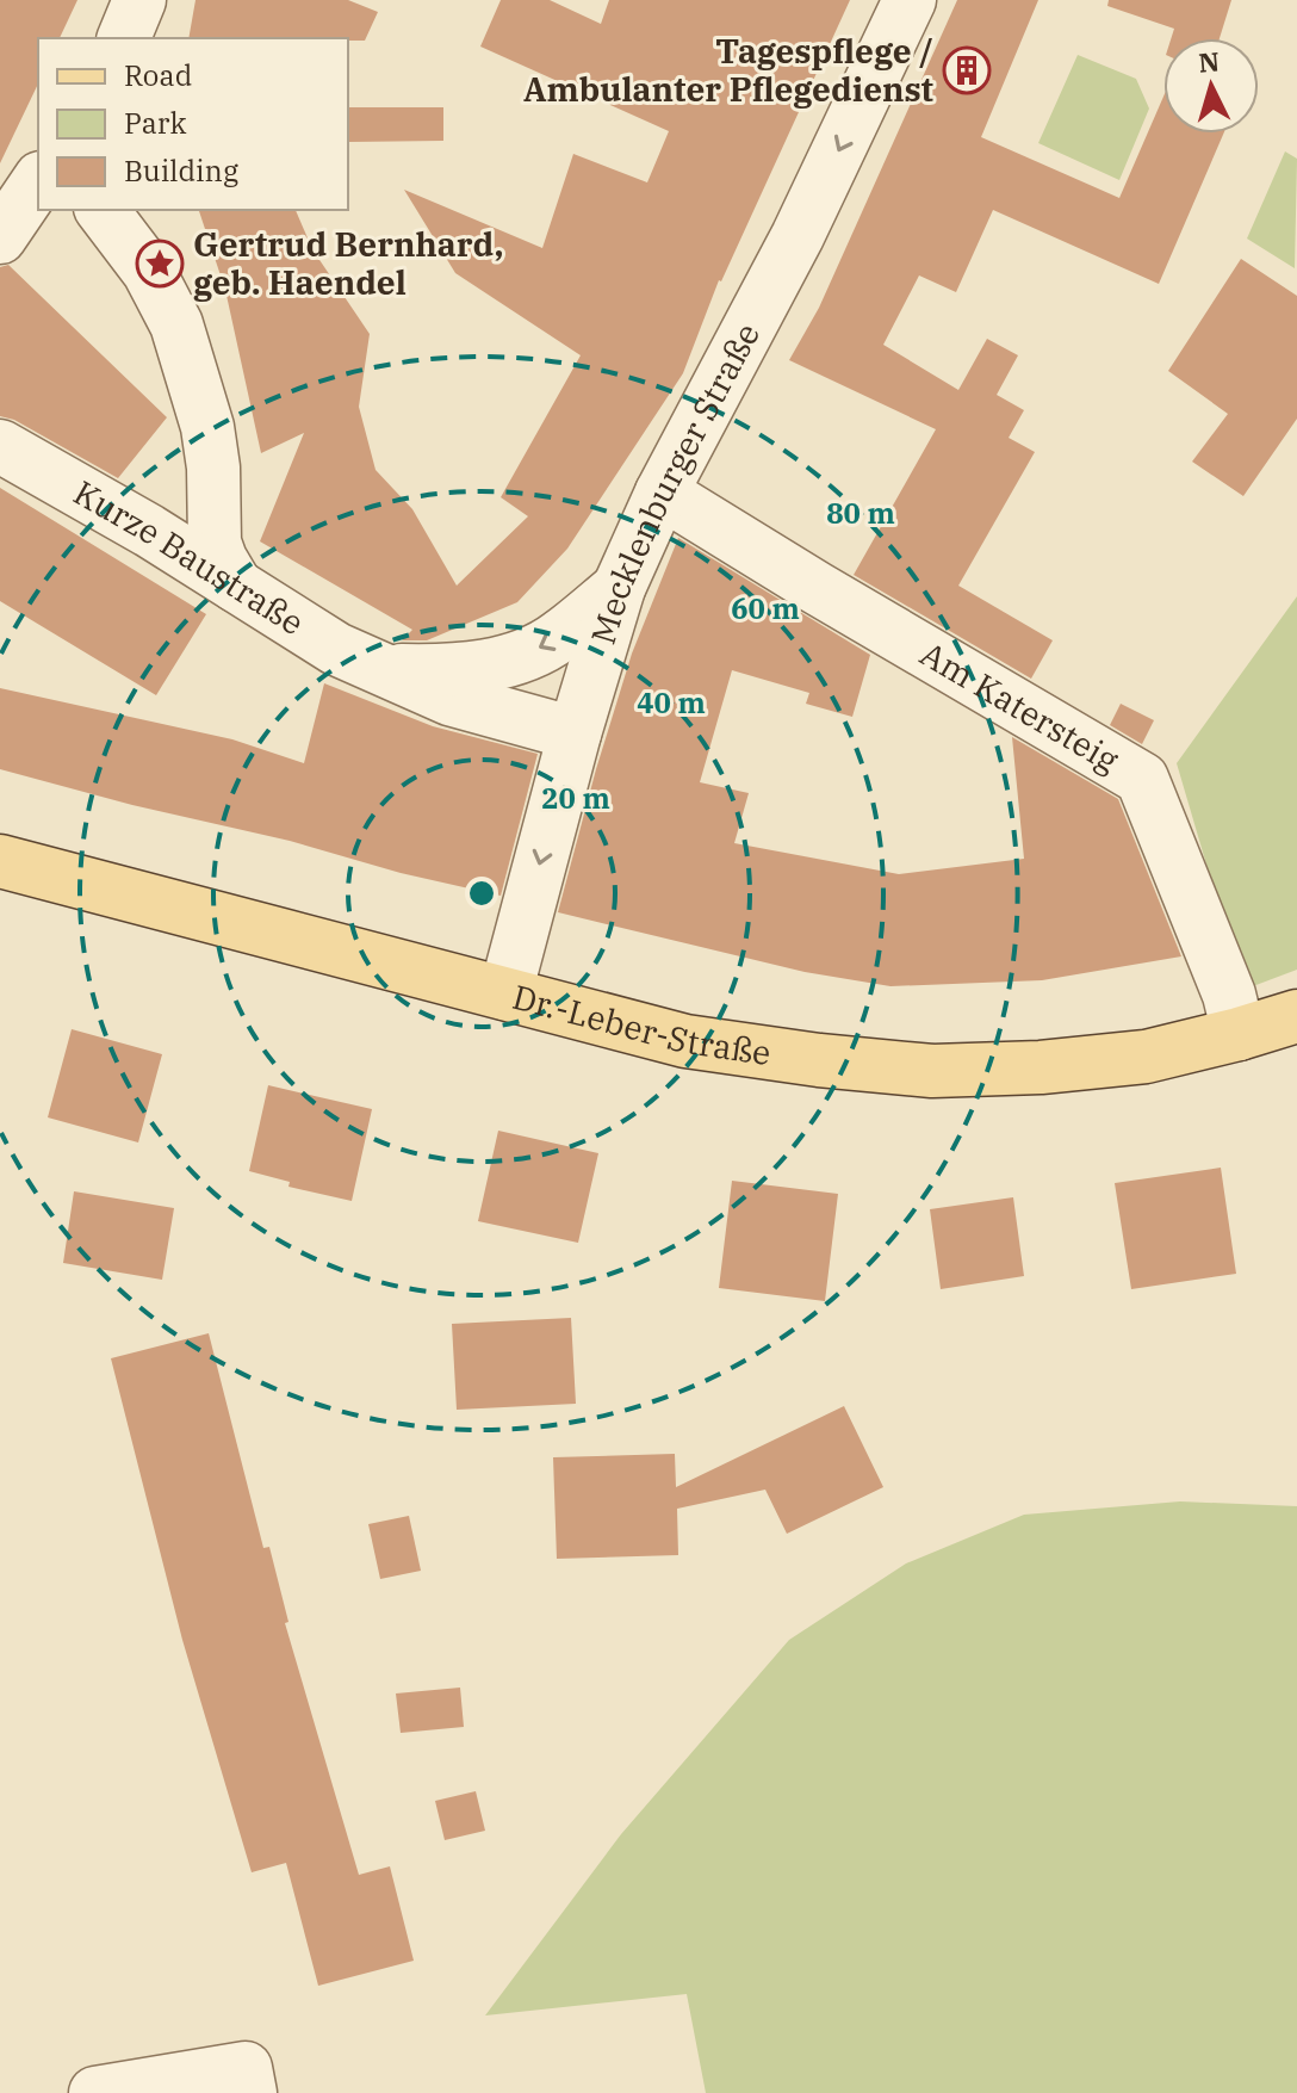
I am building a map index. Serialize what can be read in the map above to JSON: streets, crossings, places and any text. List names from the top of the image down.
{
  "streets": {
    "main road": ["Dr.-Leber-Straße"],
    "street": ["Mecklenburger Straße", "Kurze Baustraße", "Am Katersteig"]
  },
  "crossings": [
    ["Mecklenburger Straße", "Kurze Baustraße"],
    ["Mecklenburger Straße", "Am Katersteig"],
    ["Mecklenburger Straße", "Dr.-Leber-Straße"],
    ["Am Katersteig", "Dr.-Leber-Straße"]
  ],
  "one_way": ["Mecklenburger Straße"],
  "places": {
    "building": ["Tagespflege / Ambulanter Pflegedienst"],
    "place": ["Gertrud Bernhard, geb. Haendel"]
  },
  "legend": ["Road", "Park", "Building"],
  "north": "top",
  "rings": [
    "80 m",
    "60 m",
    "40 m",
    "20 m"
  ]
}
